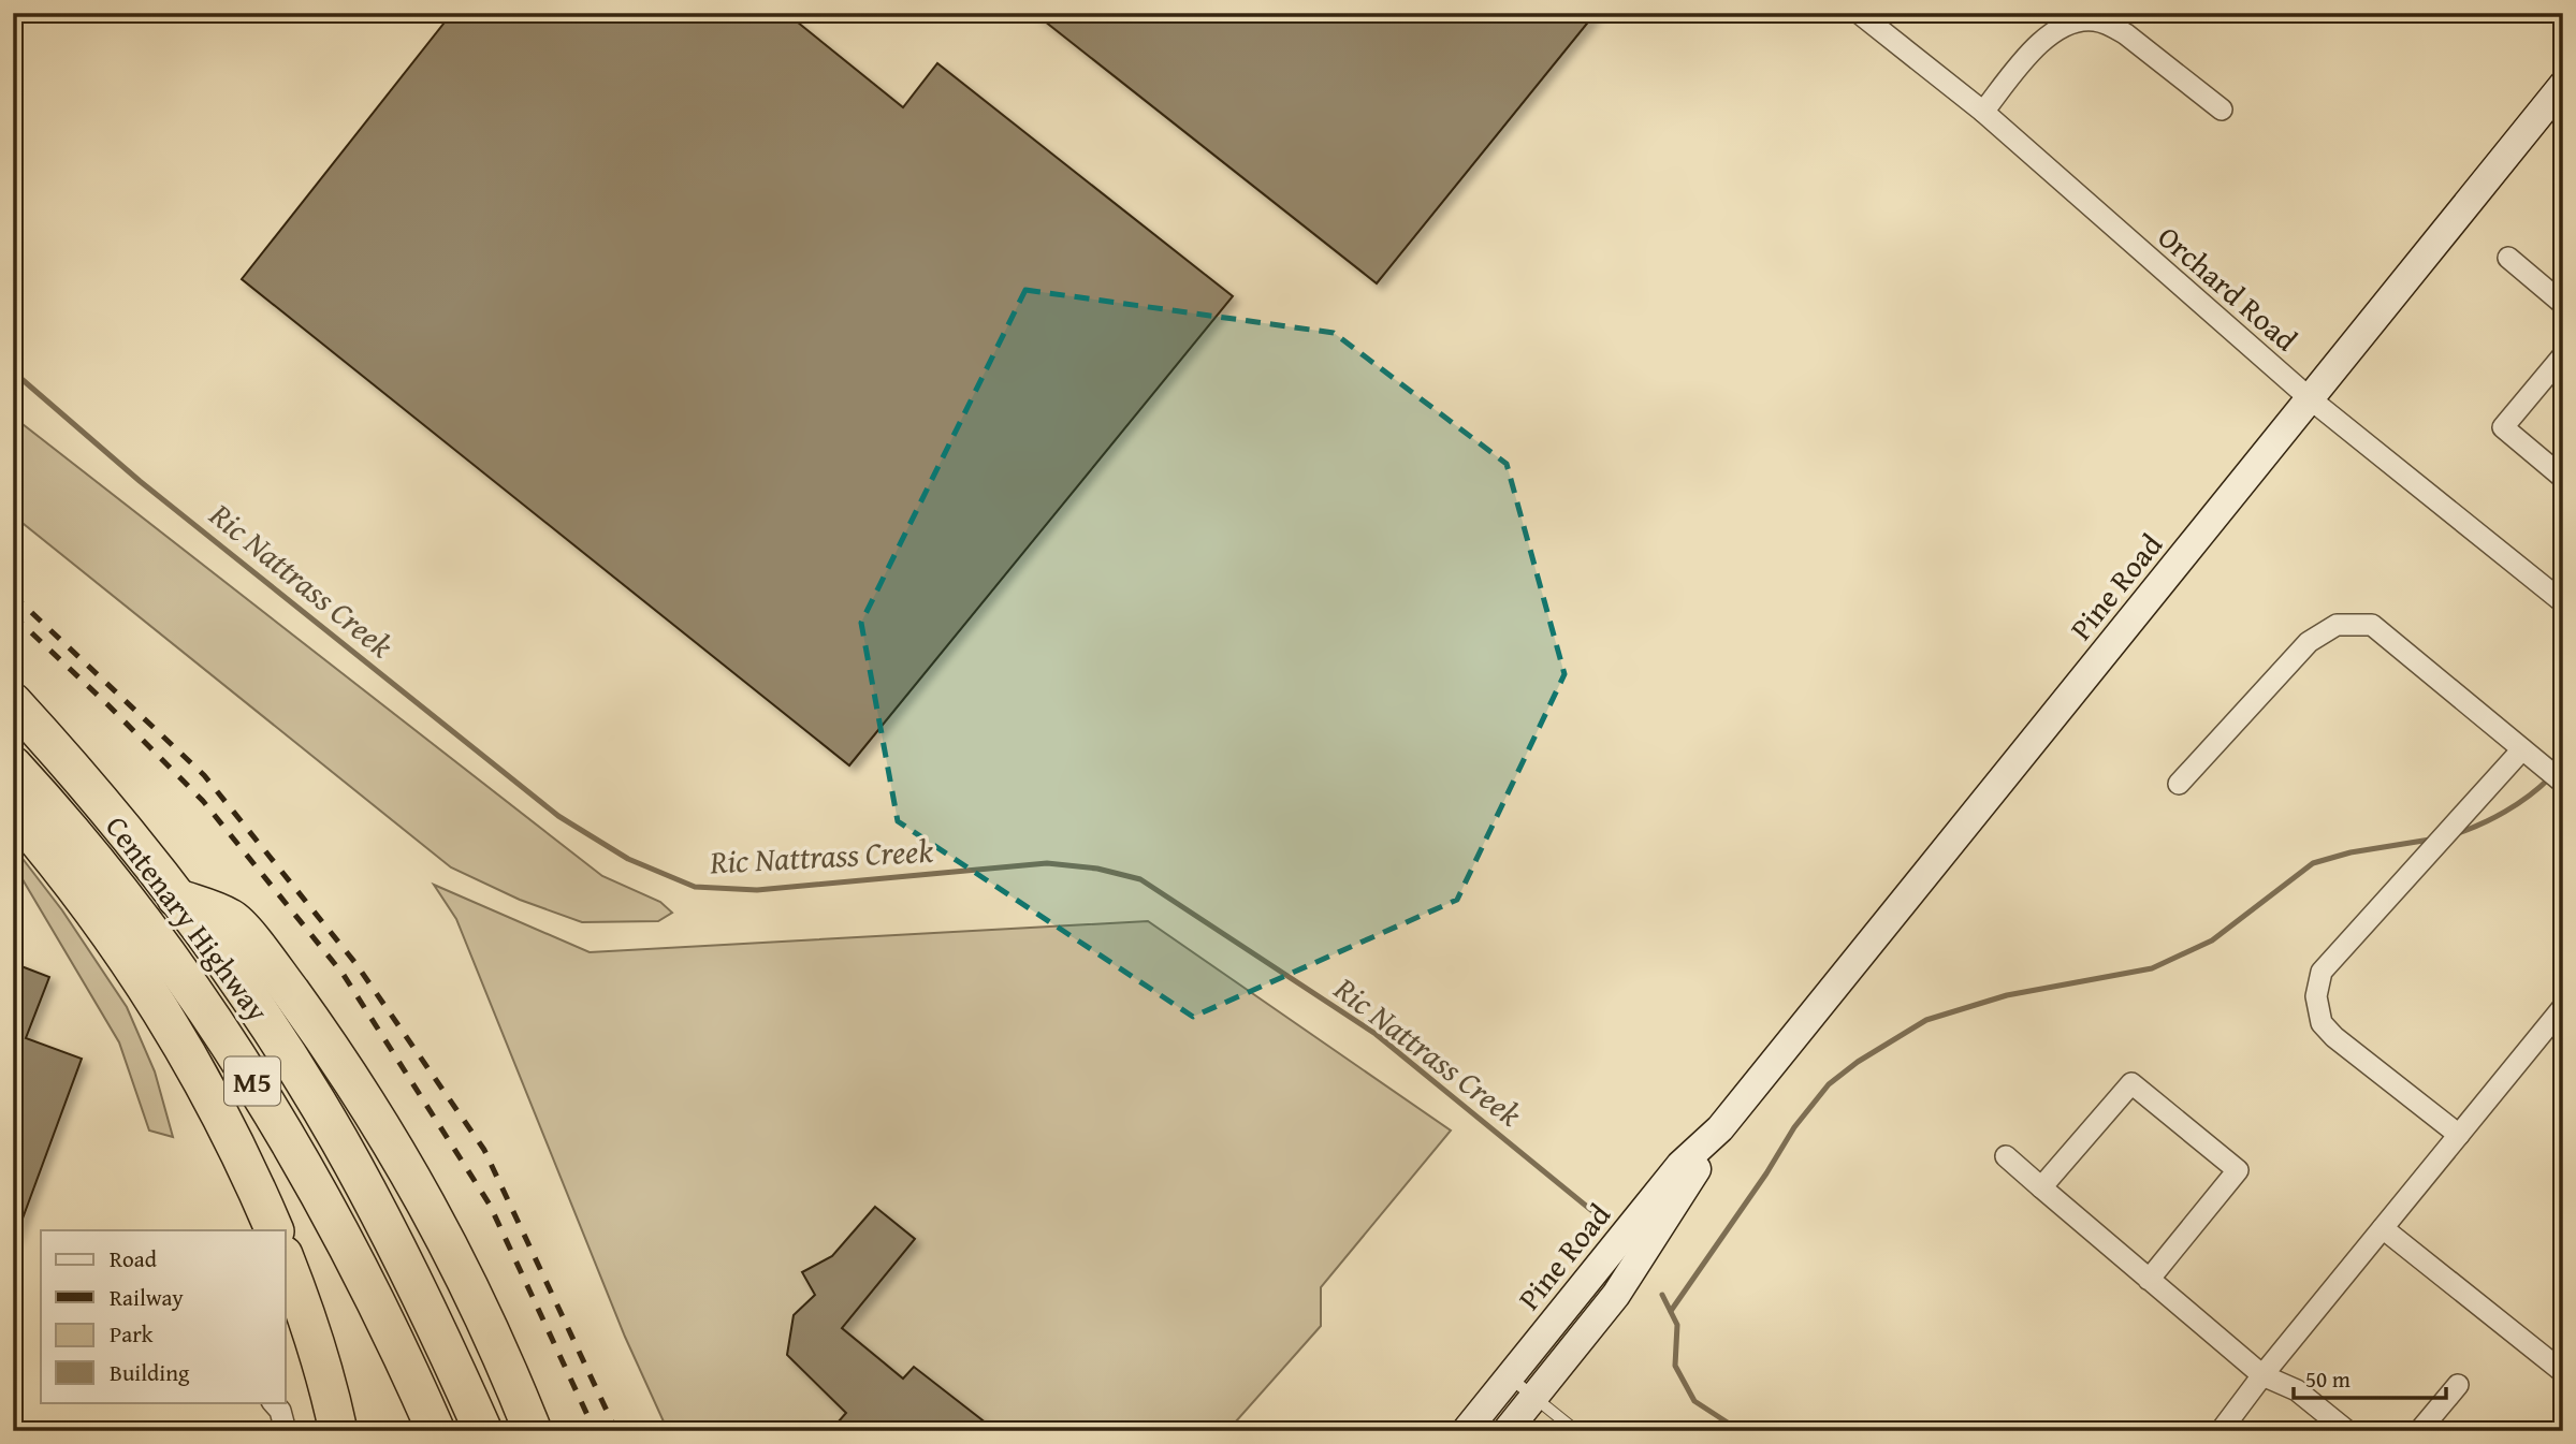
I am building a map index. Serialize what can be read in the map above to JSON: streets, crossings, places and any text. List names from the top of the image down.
{
  "streets": {
    "highway": ["Centenary Highway", "M5"],
    "street": ["Orchard Road", "Pine Road"]
  },
  "crossings": [
    ["Orchard Road", "Pine Road"]
  ],
  "water": ["Ric Nattrass Creek"],
  "legend": [
    "Road",
    "Railway",
    "Park",
    "Building"
  ],
  "scale_bar": "50 m"
}
